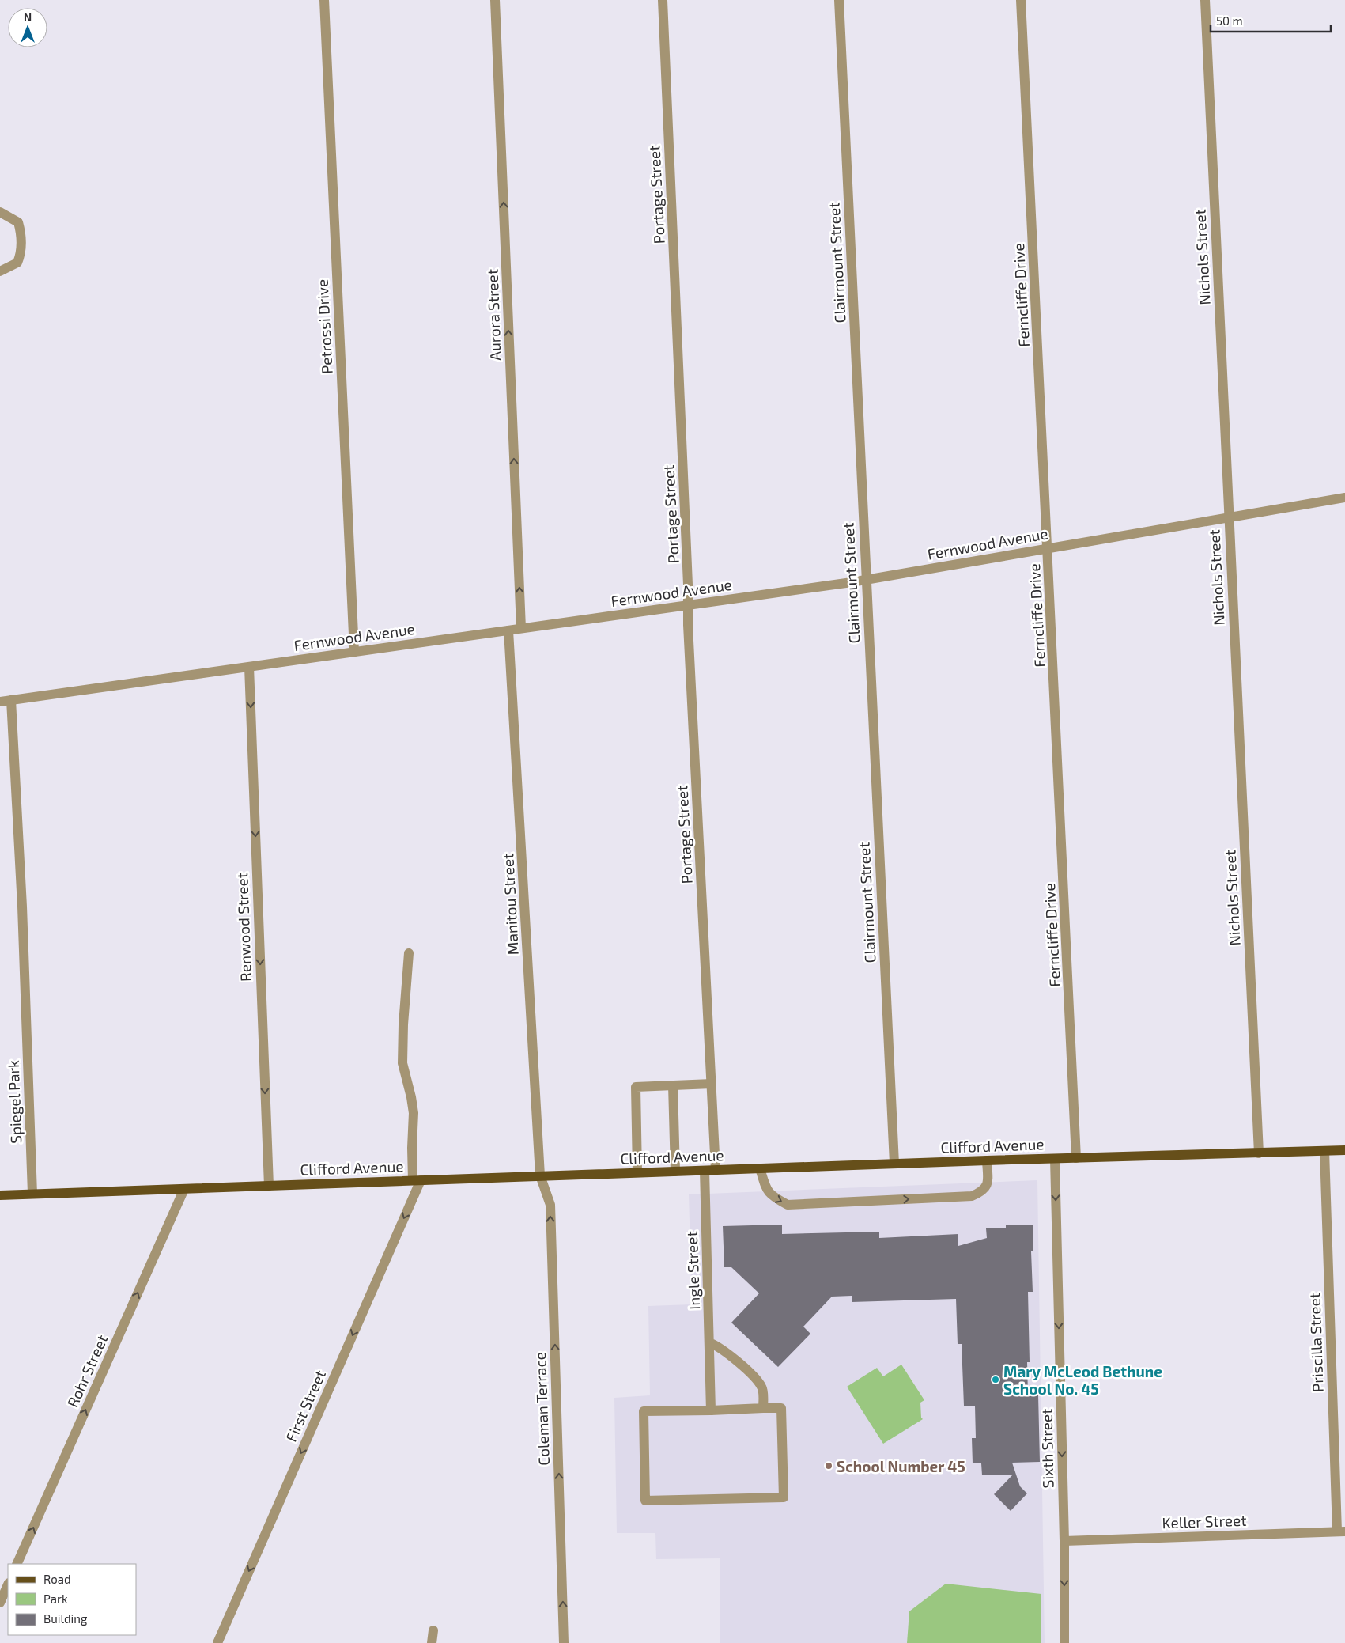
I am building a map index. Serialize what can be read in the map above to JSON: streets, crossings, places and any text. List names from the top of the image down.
{
  "streets": {
    "main road": ["Clifford Avenue"],
    "street": [
      "Portage Street",
      "Nichols Street",
      "Clairmount Street",
      "Ferncliffe Drive",
      "Aurora Street",
      "Petrossi Drive",
      "Fernwood Avenue",
      "Manitou Street",
      "Renwood Street",
      "Spiegel Park",
      "Ingle Street",
      "Priscilla Street",
      "Rohr Street",
      "First Street",
      "Coleman Terrace",
      "Sixth Street",
      "Keller Street"
    ]
  },
  "crossings": [
    ["Portage Street", "Fernwood Avenue"],
    ["Portage Street", "Clifford Avenue"],
    ["Nichols Street", "Fernwood Avenue"],
    ["Nichols Street", "Clifford Avenue"],
    ["Clairmount Street", "Fernwood Avenue"],
    ["Clairmount Street", "Clifford Avenue"],
    ["Ferncliffe Drive", "Fernwood Avenue"],
    ["Ferncliffe Drive", "Clifford Avenue"],
    ["Aurora Street", "Fernwood Avenue"],
    ["Petrossi Drive", "Fernwood Avenue"],
    ["Fernwood Avenue", "Manitou Street"],
    ["Fernwood Avenue", "Renwood Street"],
    ["Fernwood Avenue", "Spiegel Park"],
    ["Manitou Street", "Clifford Avenue"],
    ["Manitou Street", "Coleman Terrace"],
    ["Renwood Street", "Clifford Avenue"],
    ["Spiegel Park", "Clifford Avenue"],
    ["Clifford Avenue", "Ingle Street"],
    ["Clifford Avenue", "Priscilla Street"],
    ["Clifford Avenue", "Rohr Street"],
    ["Clifford Avenue", "First Street"],
    ["Clifford Avenue", "Coleman Terrace"],
    ["Clifford Avenue", "Sixth Street"],
    ["Priscilla Street", "Keller Street"],
    ["Sixth Street", "Keller Street"]
  ],
  "one_way": [
    "Aurora Street",
    "Renwood Street",
    "Rohr Street",
    "First Street",
    "Coleman Terrace",
    "Sixth Street"
  ],
  "places": ["Mary McLeod Bethune School No. 45", "School Number 45"],
  "legend": ["Road", "Park", "Building"],
  "scale_bar": "50 m",
  "north": "top"
}
